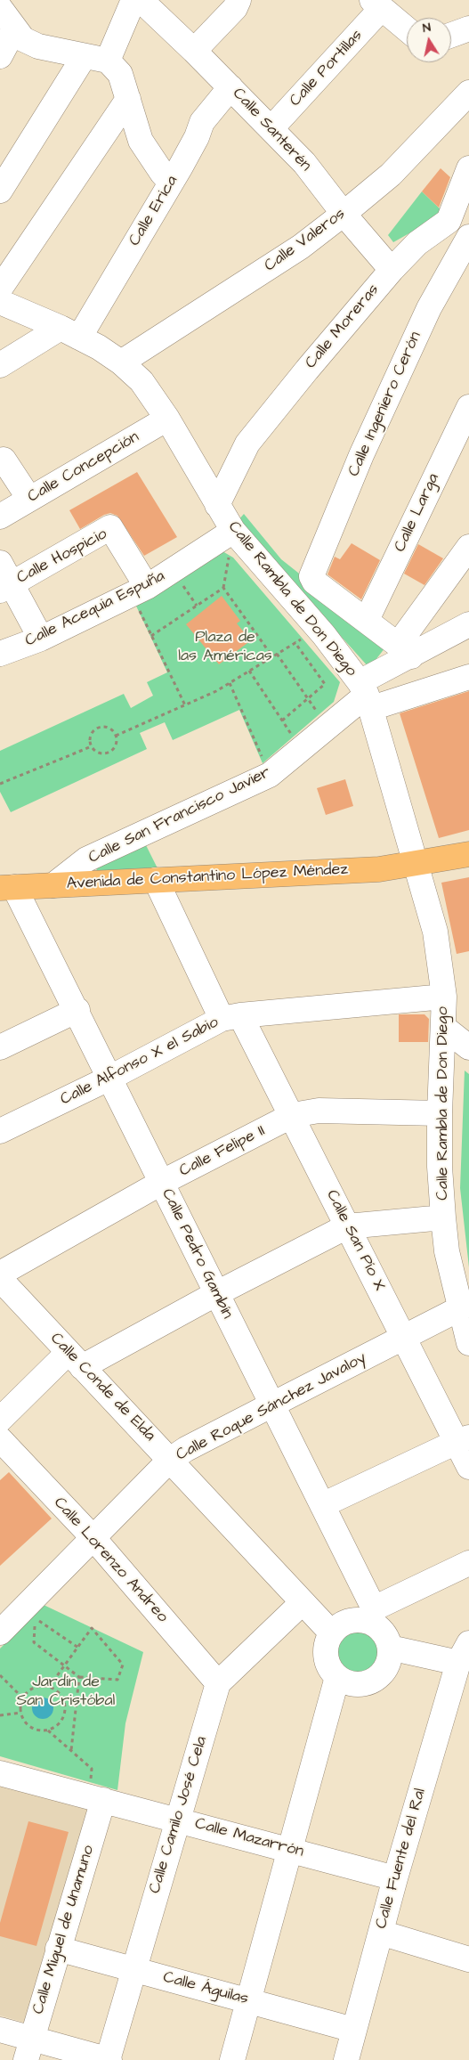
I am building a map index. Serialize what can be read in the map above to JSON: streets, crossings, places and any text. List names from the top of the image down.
{
  "streets": {
    "main road": ["Avenida de Constantino López Méndez"],
    "street": [
      "Calle Portillas",
      "Calle Santerén",
      "Calle Erica",
      "Calle Valeros",
      "Calle Moreras",
      "Calle Ingeniero Cerón",
      "Calle Concepción",
      "Calle Larga",
      "Calle Hospicio",
      "Calle Rambla de Don Diego",
      "Calle Acequia Espuña",
      "Calle San Francisco Javier",
      "Calle Alfonso X el Sabio",
      "Calle Felipe II",
      "Calle San Pío X",
      "Calle Pedro Gambín",
      "Calle Conde de Elda",
      "Calle Roque Sánchez Javaloy",
      "Calle Lorenzo Andreo",
      "Calle Camilo José Cela",
      "Calle Mazarrón",
      "Calle Fuente del Ral",
      "Calle Miguel de Unamuno",
      "Calle Águilas"
    ]
  },
  "crossings": [
    ["Calle Portillas", "Calle Santerén"],
    ["Calle Santerén", "Calle Erica"],
    ["Calle Santerén", "Calle Valeros"],
    ["Calle Santerén", "Calle Moreras"],
    ["Calle Erica", "Calle Rambla de Don Diego"],
    ["Calle Valeros", "Calle Rambla de Don Diego"],
    ["Calle Moreras", "Calle Rambla de Don Diego"],
    ["Calle Ingeniero Cerón", "Calle Rambla de Don Diego"],
    ["Calle Concepción", "Calle Rambla de Don Diego"],
    ["Calle Larga", "Calle Rambla de Don Diego"],
    ["Calle Hospicio", "Calle Acequia Espuña"],
    ["Calle Rambla de Don Diego", "Calle Acequia Espuña"],
    ["Calle Rambla de Don Diego", "Calle San Francisco Javier"],
    ["Calle Rambla de Don Diego", "Avenida de Constantino López Méndez"],
    ["Calle Rambla de Don Diego", "Calle Alfonso X el Sabio"],
    ["Calle Rambla de Don Diego", "Calle Felipe II"],
    ["Calle Rambla de Don Diego", "Calle Roque Sánchez Javaloy"],
    ["Calle San Francisco Javier", "Avenida de Constantino López Méndez"],
    ["Avenida de Constantino López Méndez", "Calle San Pío X"],
    ["Avenida de Constantino López Méndez", "Calle Pedro Gambín"],
    ["Calle Alfonso X el Sabio", "Calle San Pío X"],
    ["Calle Alfonso X el Sabio", "Calle Pedro Gambín"],
    ["Calle Felipe II", "Calle San Pío X"],
    ["Calle Felipe II", "Calle Pedro Gambín"],
    ["Calle San Pío X", "Calle Roque Sánchez Javaloy"],
    ["Calle Pedro Gambín", "Calle Conde de Elda"],
    ["Calle Pedro Gambín", "Calle Roque Sánchez Javaloy"],
    ["Calle Conde de Elda", "Calle Roque Sánchez Javaloy"],
    ["Calle Conde de Elda", "Calle Camilo José Cela"],
    ["Calle Roque Sánchez Javaloy", "Calle Lorenzo Andreo"],
    ["Calle Lorenzo Andreo", "Calle Camilo José Cela"],
    ["Calle Camilo José Cela", "Calle Mazarrón"],
    ["Calle Camilo José Cela", "Calle Águilas"],
    ["Calle Mazarrón", "Calle Fuente del Ral"],
    ["Calle Mazarrón", "Calle Miguel de Unamuno"],
    ["Calle Fuente del Ral", "Calle Águilas"],
    ["Calle Miguel de Unamuno", "Calle Águilas"]
  ],
  "parks": ["Plaza de las Américas", "Jardín de San Cristóbal"],
  "north": "top"
}
